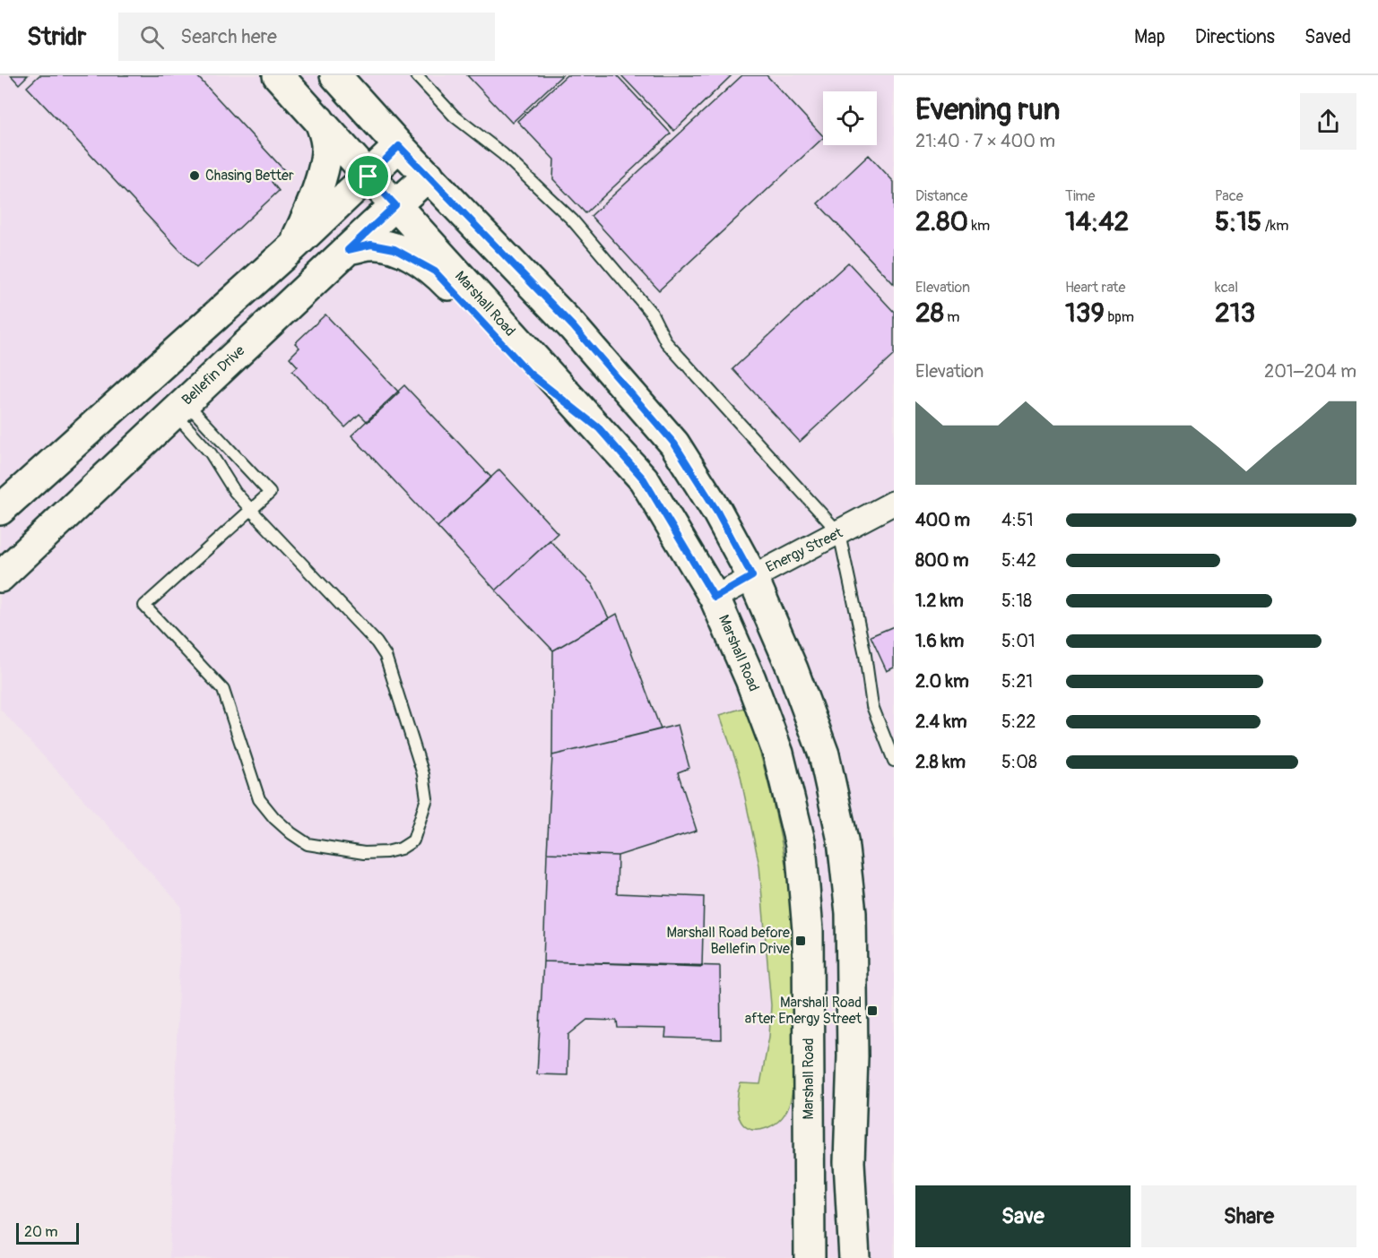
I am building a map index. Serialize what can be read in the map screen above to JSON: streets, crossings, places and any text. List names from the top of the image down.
{
  "streets": {
    "main road": ["Marshall Road", "Bellefin Drive"],
    "street": ["Energy Street"]
  },
  "crossings": [
    ["Marshall Road", "Bellefin Drive"],
    ["Marshall Road", "Energy Street"]
  ],
  "places": {
    "other": ["Chasing Better"],
    "transit": ["Marshall Road before Bellefin Drive", "Marshall Road after Energy Street"]
  },
  "scale_bar": "20 m",
  "page": {
    "header": "Stridr",
    "search": "Search here",
    "nav": ["Map", "Directions", "Saved"],
    "heading": ["Evening run", "21:40 · 7 × 400 m"],
    "stats": [
      ["Distance", "2.80 km"],
      ["Time", "14:42"],
      ["Pace", "5:15 /km"],
      ["Elevation", "28 m"],
      ["Heart rate", "139 bpm"],
      ["kcal", "213"]
    ],
    "chart": ["Elevation", "201–204 m"],
    "list": [
      {
        "name": "400 m",
        "note": "4:51"
      },
      {
        "name": "800 m",
        "note": "5:42"
      },
      {
        "name": "1.2 km",
        "note": "5:18"
      },
      {
        "name": "1.6 km",
        "note": "5:01"
      },
      {
        "name": "2.0 km",
        "note": "5:21"
      },
      {
        "name": "2.4 km",
        "note": "5:22"
      },
      {
        "name": "2.8 km",
        "note": "5:08"
      }
    ],
    "buttons": ["Save", "Share"],
    "scale": "20 m"
  }
}
